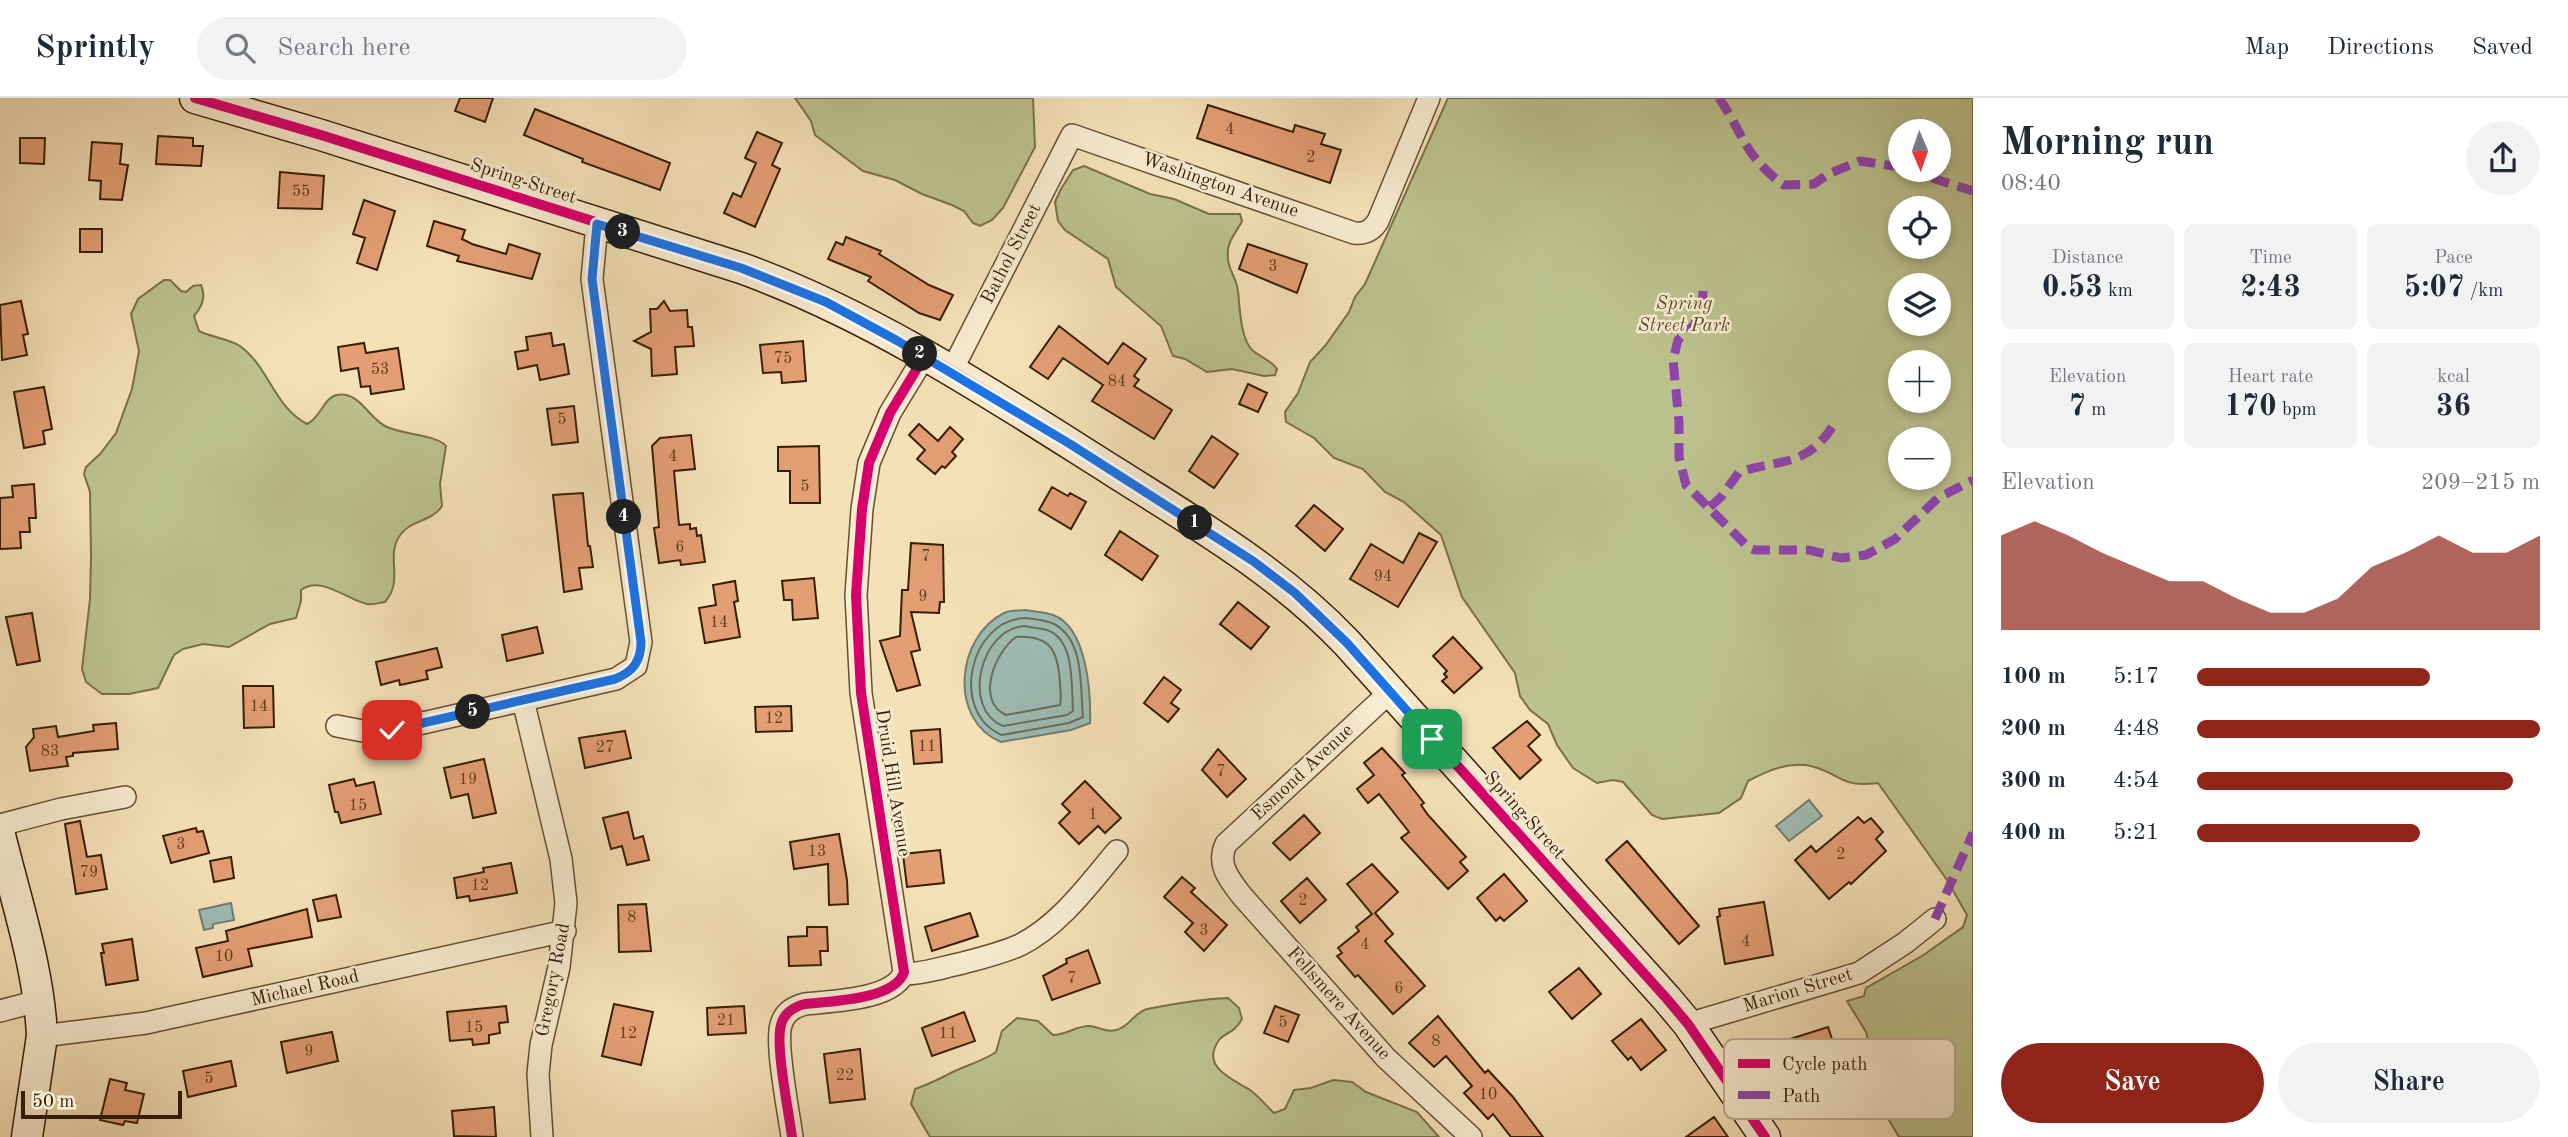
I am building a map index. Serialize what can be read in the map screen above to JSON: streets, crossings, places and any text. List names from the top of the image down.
{
  "streets": {
    "street": [
      "Spring Street",
      "Washington Avenue",
      "Bathol Street",
      "Esmond Avenue",
      "Druid Hill Avenue",
      "Gregory Road",
      "Michael Road",
      "Marion Street",
      "Fellsmere Avenue"
    ]
  },
  "crossings": [
    ["Spring Street", "Bathol Street"],
    ["Spring Street", "Esmond Avenue"],
    ["Spring Street", "Druid Hill Avenue"],
    ["Spring Street", "Marion Street"],
    ["Washington Avenue", "Bathol Street"],
    ["Esmond Avenue", "Fellsmere Avenue"],
    ["Gregory Road", "Michael Road"]
  ],
  "parks": ["Spring Street Park"],
  "house_numbers": [
    "4",
    "2",
    "55",
    "3",
    "75",
    "53",
    "84",
    "5",
    "4",
    "5",
    "6",
    "7",
    "94",
    "9",
    "14",
    "14",
    "12",
    "11",
    "27",
    "83",
    "7",
    "19",
    "15",
    "1",
    "3",
    "13",
    "2",
    "79",
    "12",
    "2",
    "8",
    "3",
    "4",
    "4",
    "10",
    "7",
    "6",
    "21",
    "5",
    "15",
    "12",
    "11",
    "8",
    "9",
    "22",
    "5",
    "10"
  ],
  "legend": ["Cycle path", "Path"],
  "scale_bar": "50 m",
  "north": "bottom",
  "page": {
    "header": "Sprintly",
    "search": "Search here",
    "nav": ["Map", "Directions", "Saved"],
    "heading": ["Morning run", "08:40"],
    "map_buttons": ["+", "−"],
    "pins": [
      "3",
      "2",
      "4",
      "1",
      "5"
    ],
    "stats": [
      ["Distance", "0.53 km"],
      ["Time", "2:43"],
      ["Pace", "5:07 /km"],
      ["Elevation", "7 m"],
      ["Heart rate", "170 bpm"],
      ["kcal", "36"]
    ],
    "chart": ["Elevation", "209–215 m"],
    "list": [
      {
        "name": "100 m",
        "note": "5:17"
      },
      {
        "name": "200 m",
        "note": "4:48"
      },
      {
        "name": "300 m",
        "note": "4:54"
      },
      {
        "name": "400 m",
        "note": "5:21"
      }
    ],
    "buttons": ["Save", "Share"],
    "scale": "50 m"
  }
}
